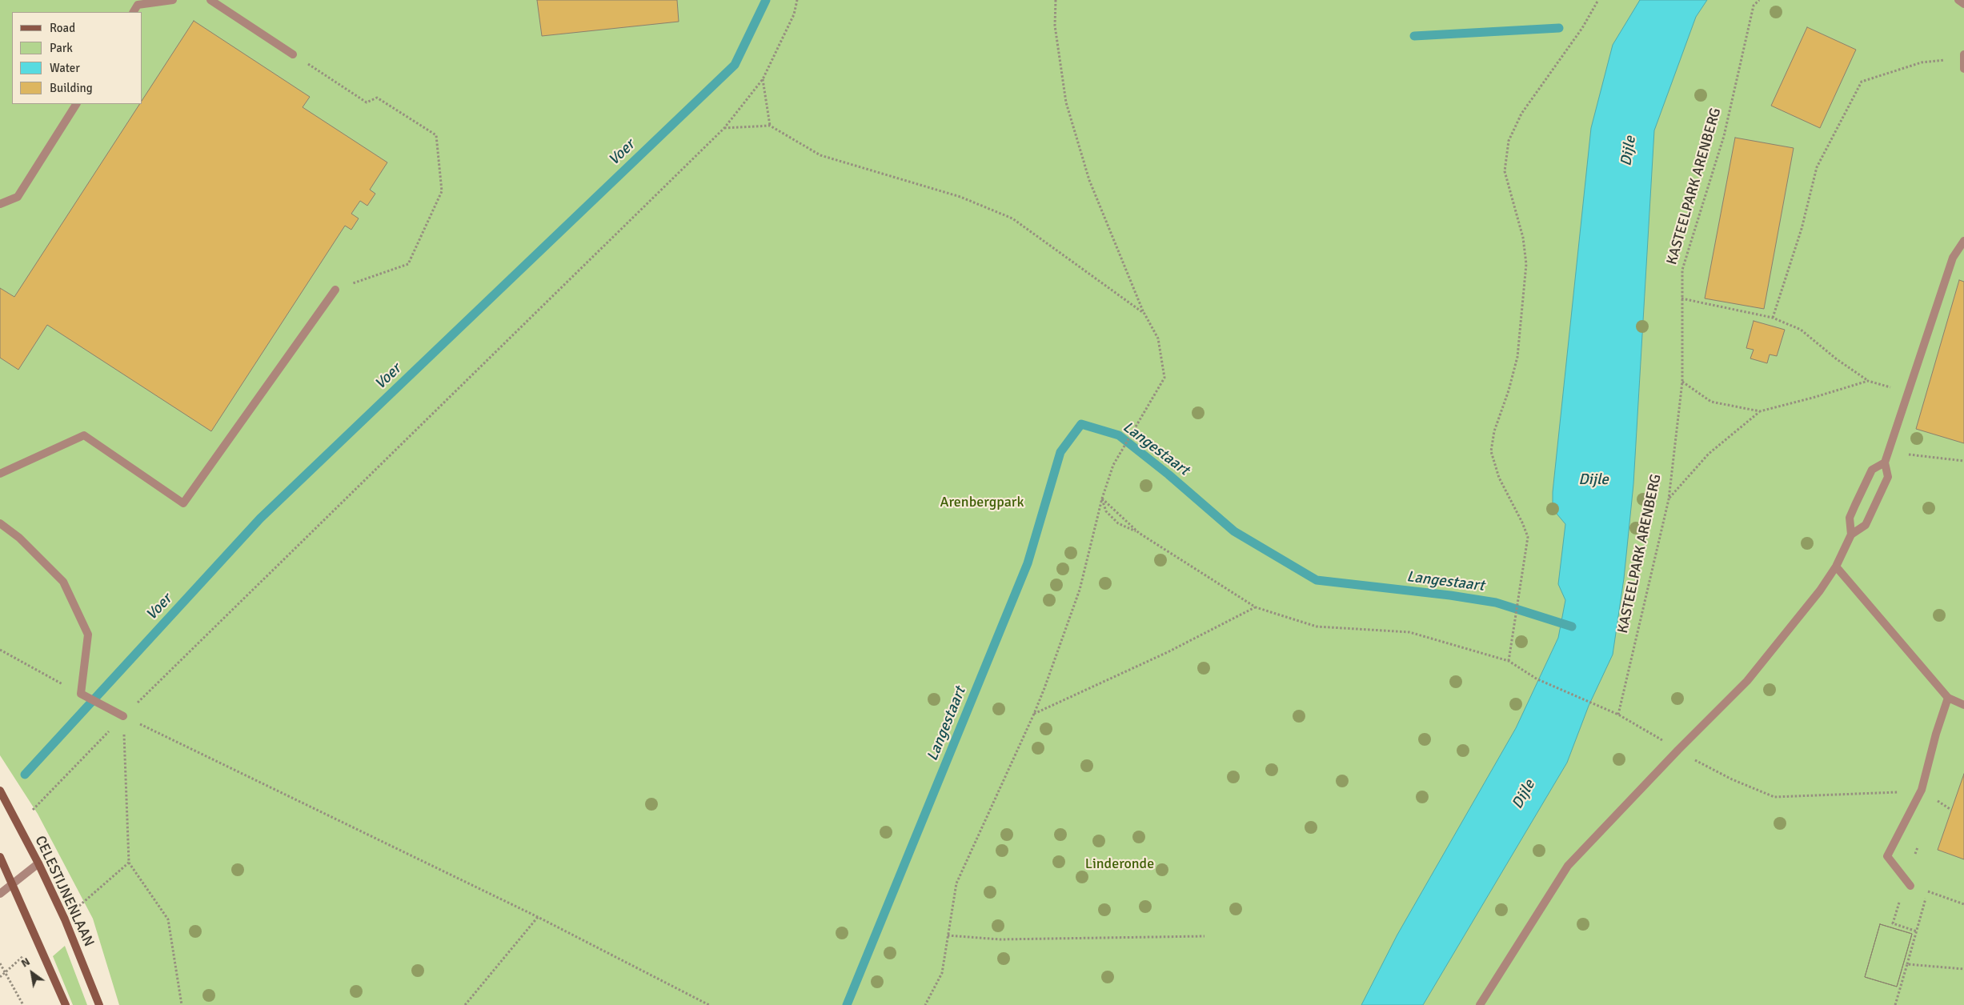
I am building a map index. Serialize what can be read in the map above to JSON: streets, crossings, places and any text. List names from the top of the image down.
{
  "streets": {
    "street": ["CELESTIJNENLAAN"],
    "path": ["KASTEELPARK ARENBERG"]
  },
  "water": ["Dijle", "Voer", "Langestaart"],
  "parks": ["Arenbergpark", "Linderonde"],
  "legend": [
    "Road",
    "Park",
    "Water",
    "Building"
  ],
  "north": "top left"
}
